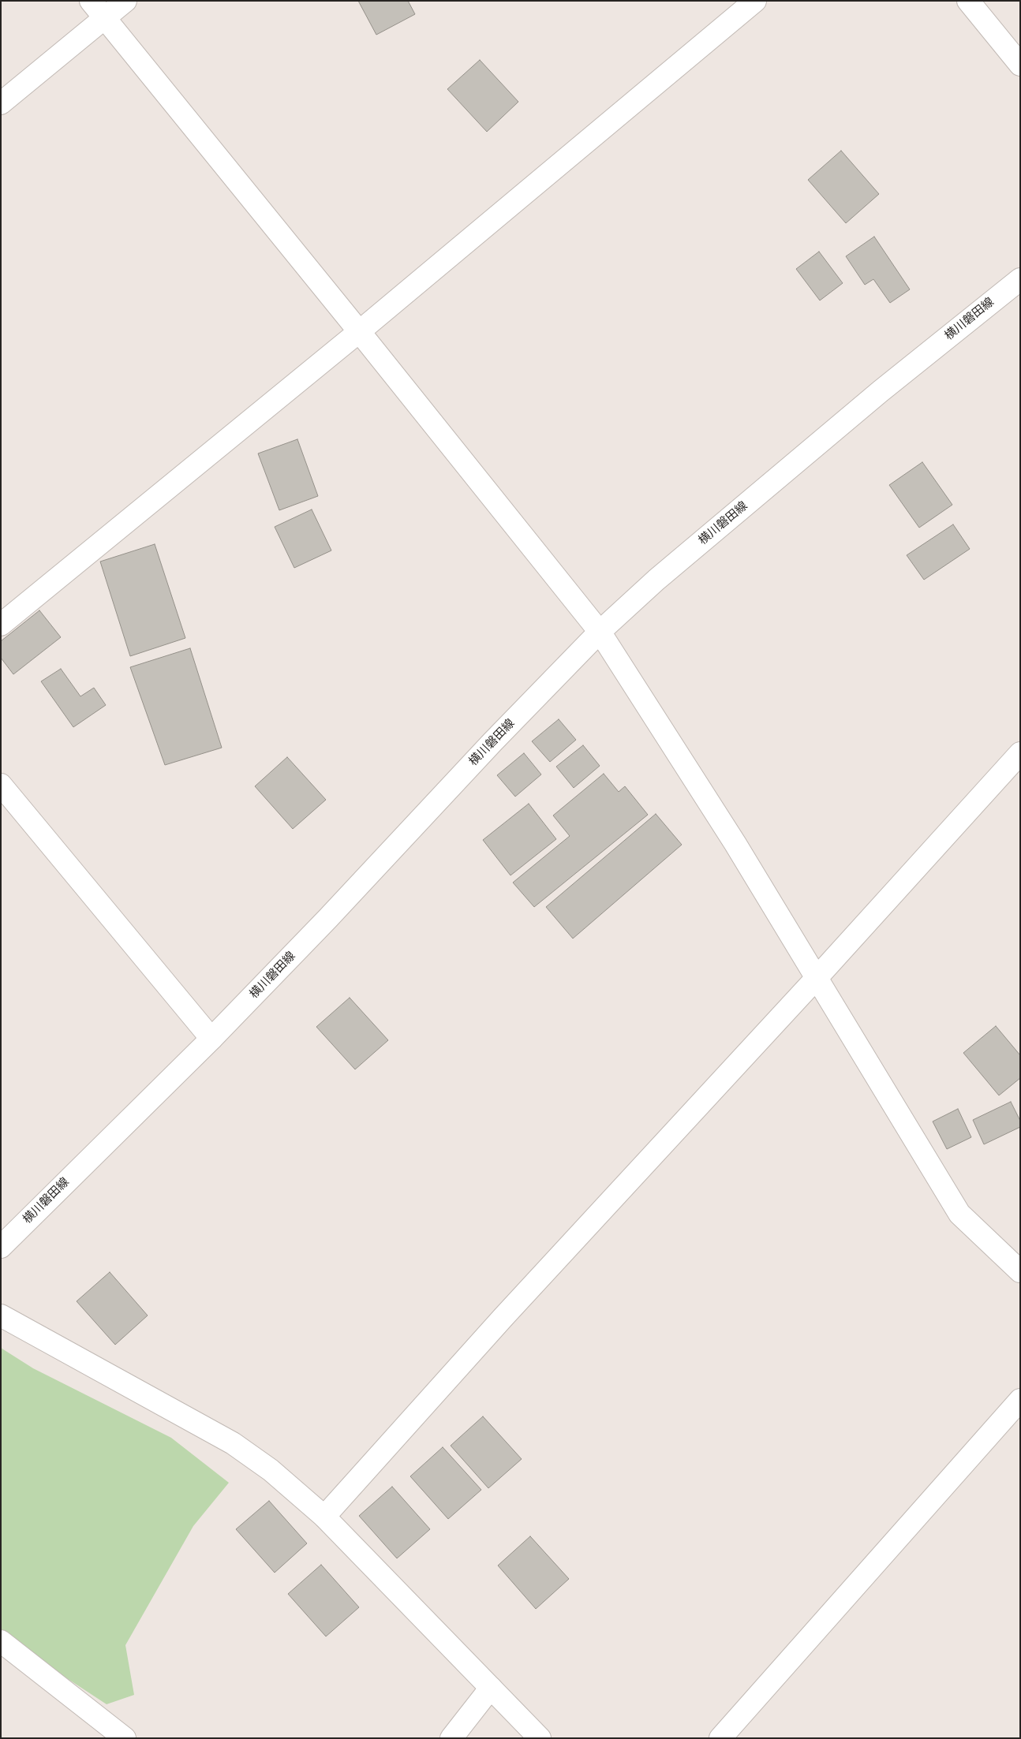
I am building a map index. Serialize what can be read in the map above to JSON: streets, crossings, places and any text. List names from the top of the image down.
{
  "streets": {
    "street": ["横川磐田線"]
  }
}
